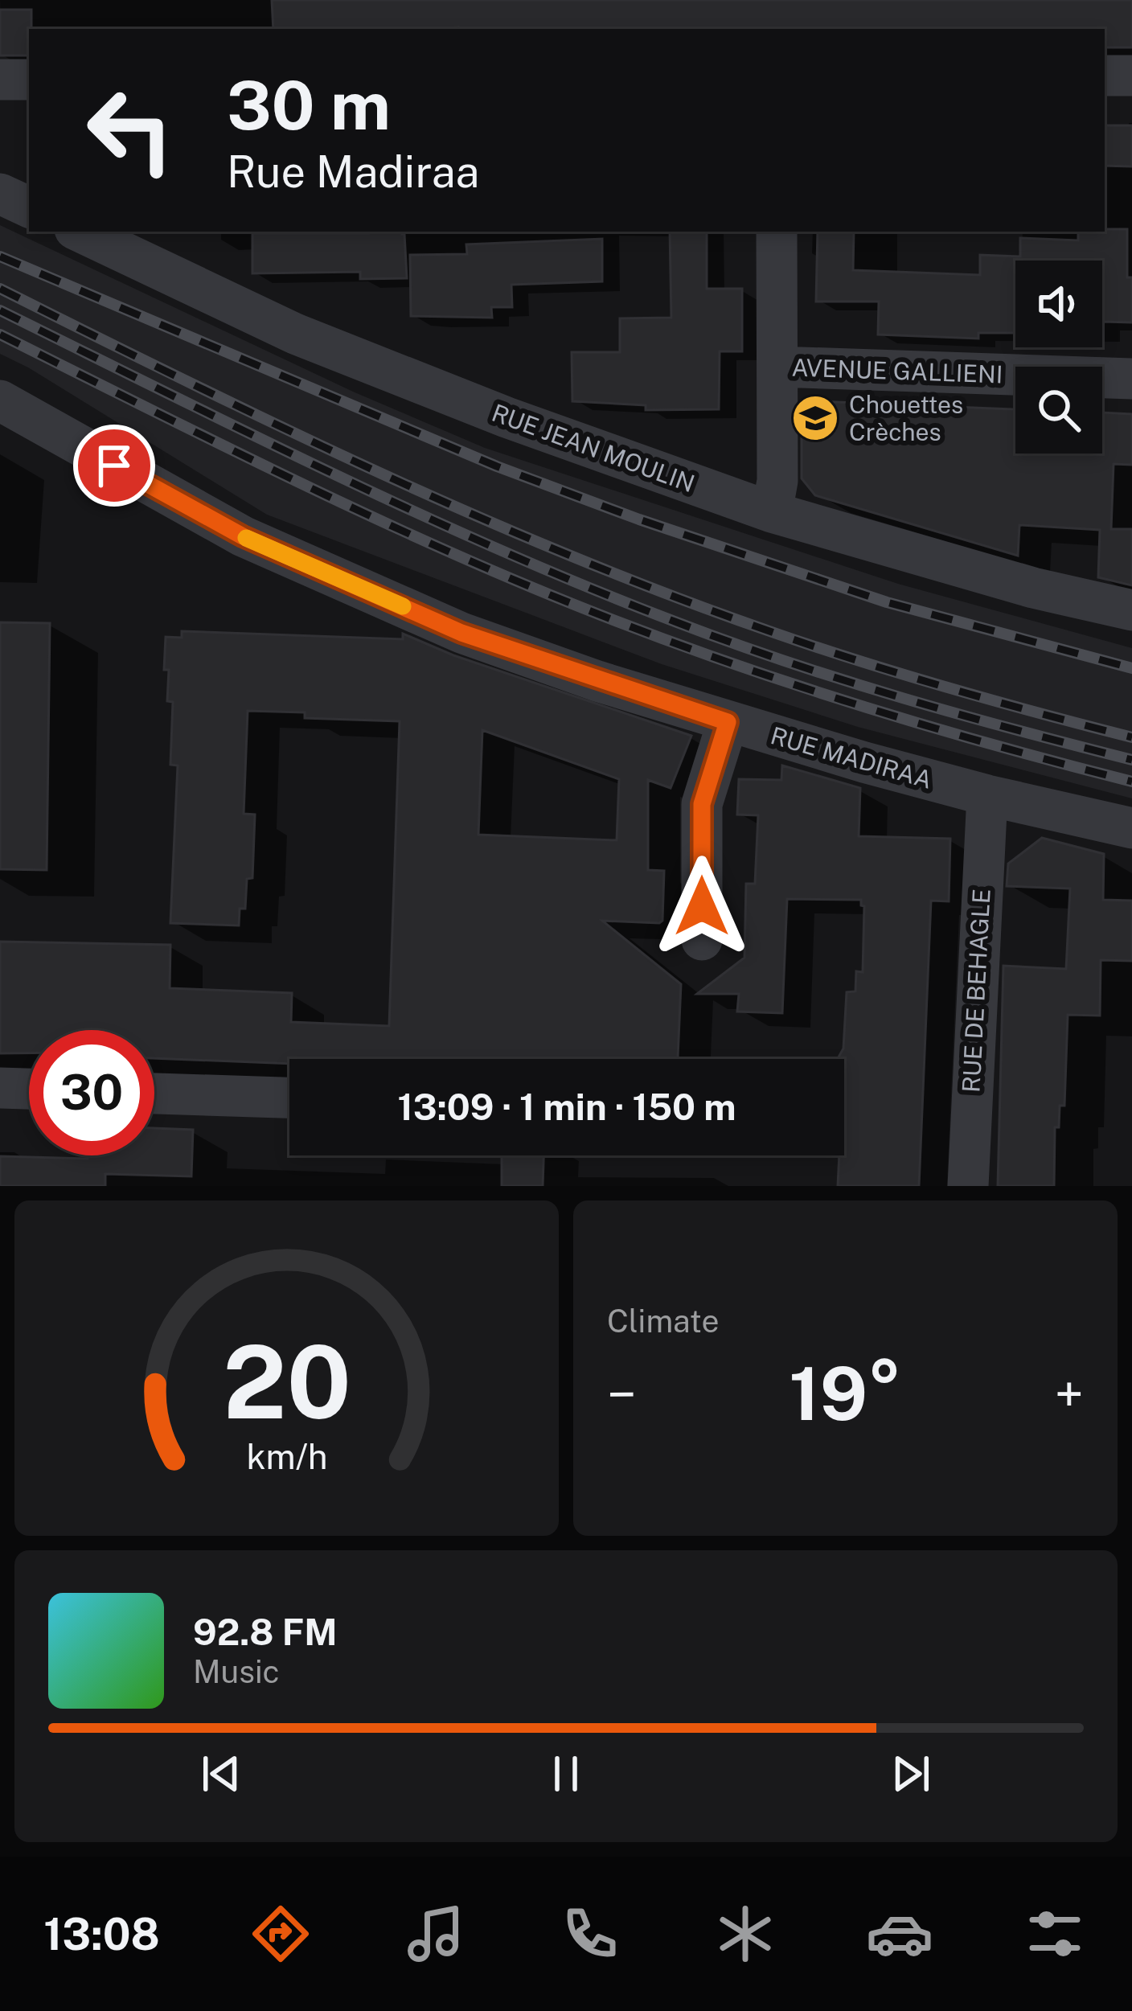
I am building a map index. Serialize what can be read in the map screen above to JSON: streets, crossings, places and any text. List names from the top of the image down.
{
  "streets": {
    "street": [
      "AVENUE GALLIENI",
      "RUE JEAN MOULIN",
      "RUE MADIRAA",
      "RUE DE BEHAGLE"
    ]
  },
  "crossings": [
    ["RUE MADIRAA", "RUE DE BEHAGLE"]
  ],
  "places": {
    "school or university": ["Chouettes Crèches"]
  },
  "page": {
    "turn": ["30 m", "Rue Madiraa"],
    "limit": "30",
    "trip": "13:09 · 1 min · 150 m",
    "tile": "Climate",
    "heat": ["−", "19°", "+"],
    "song": ["92.8 FM", "Music"],
    "tabs": "13:08",
    "gauge": ["20", "km/h"]
  }
}
